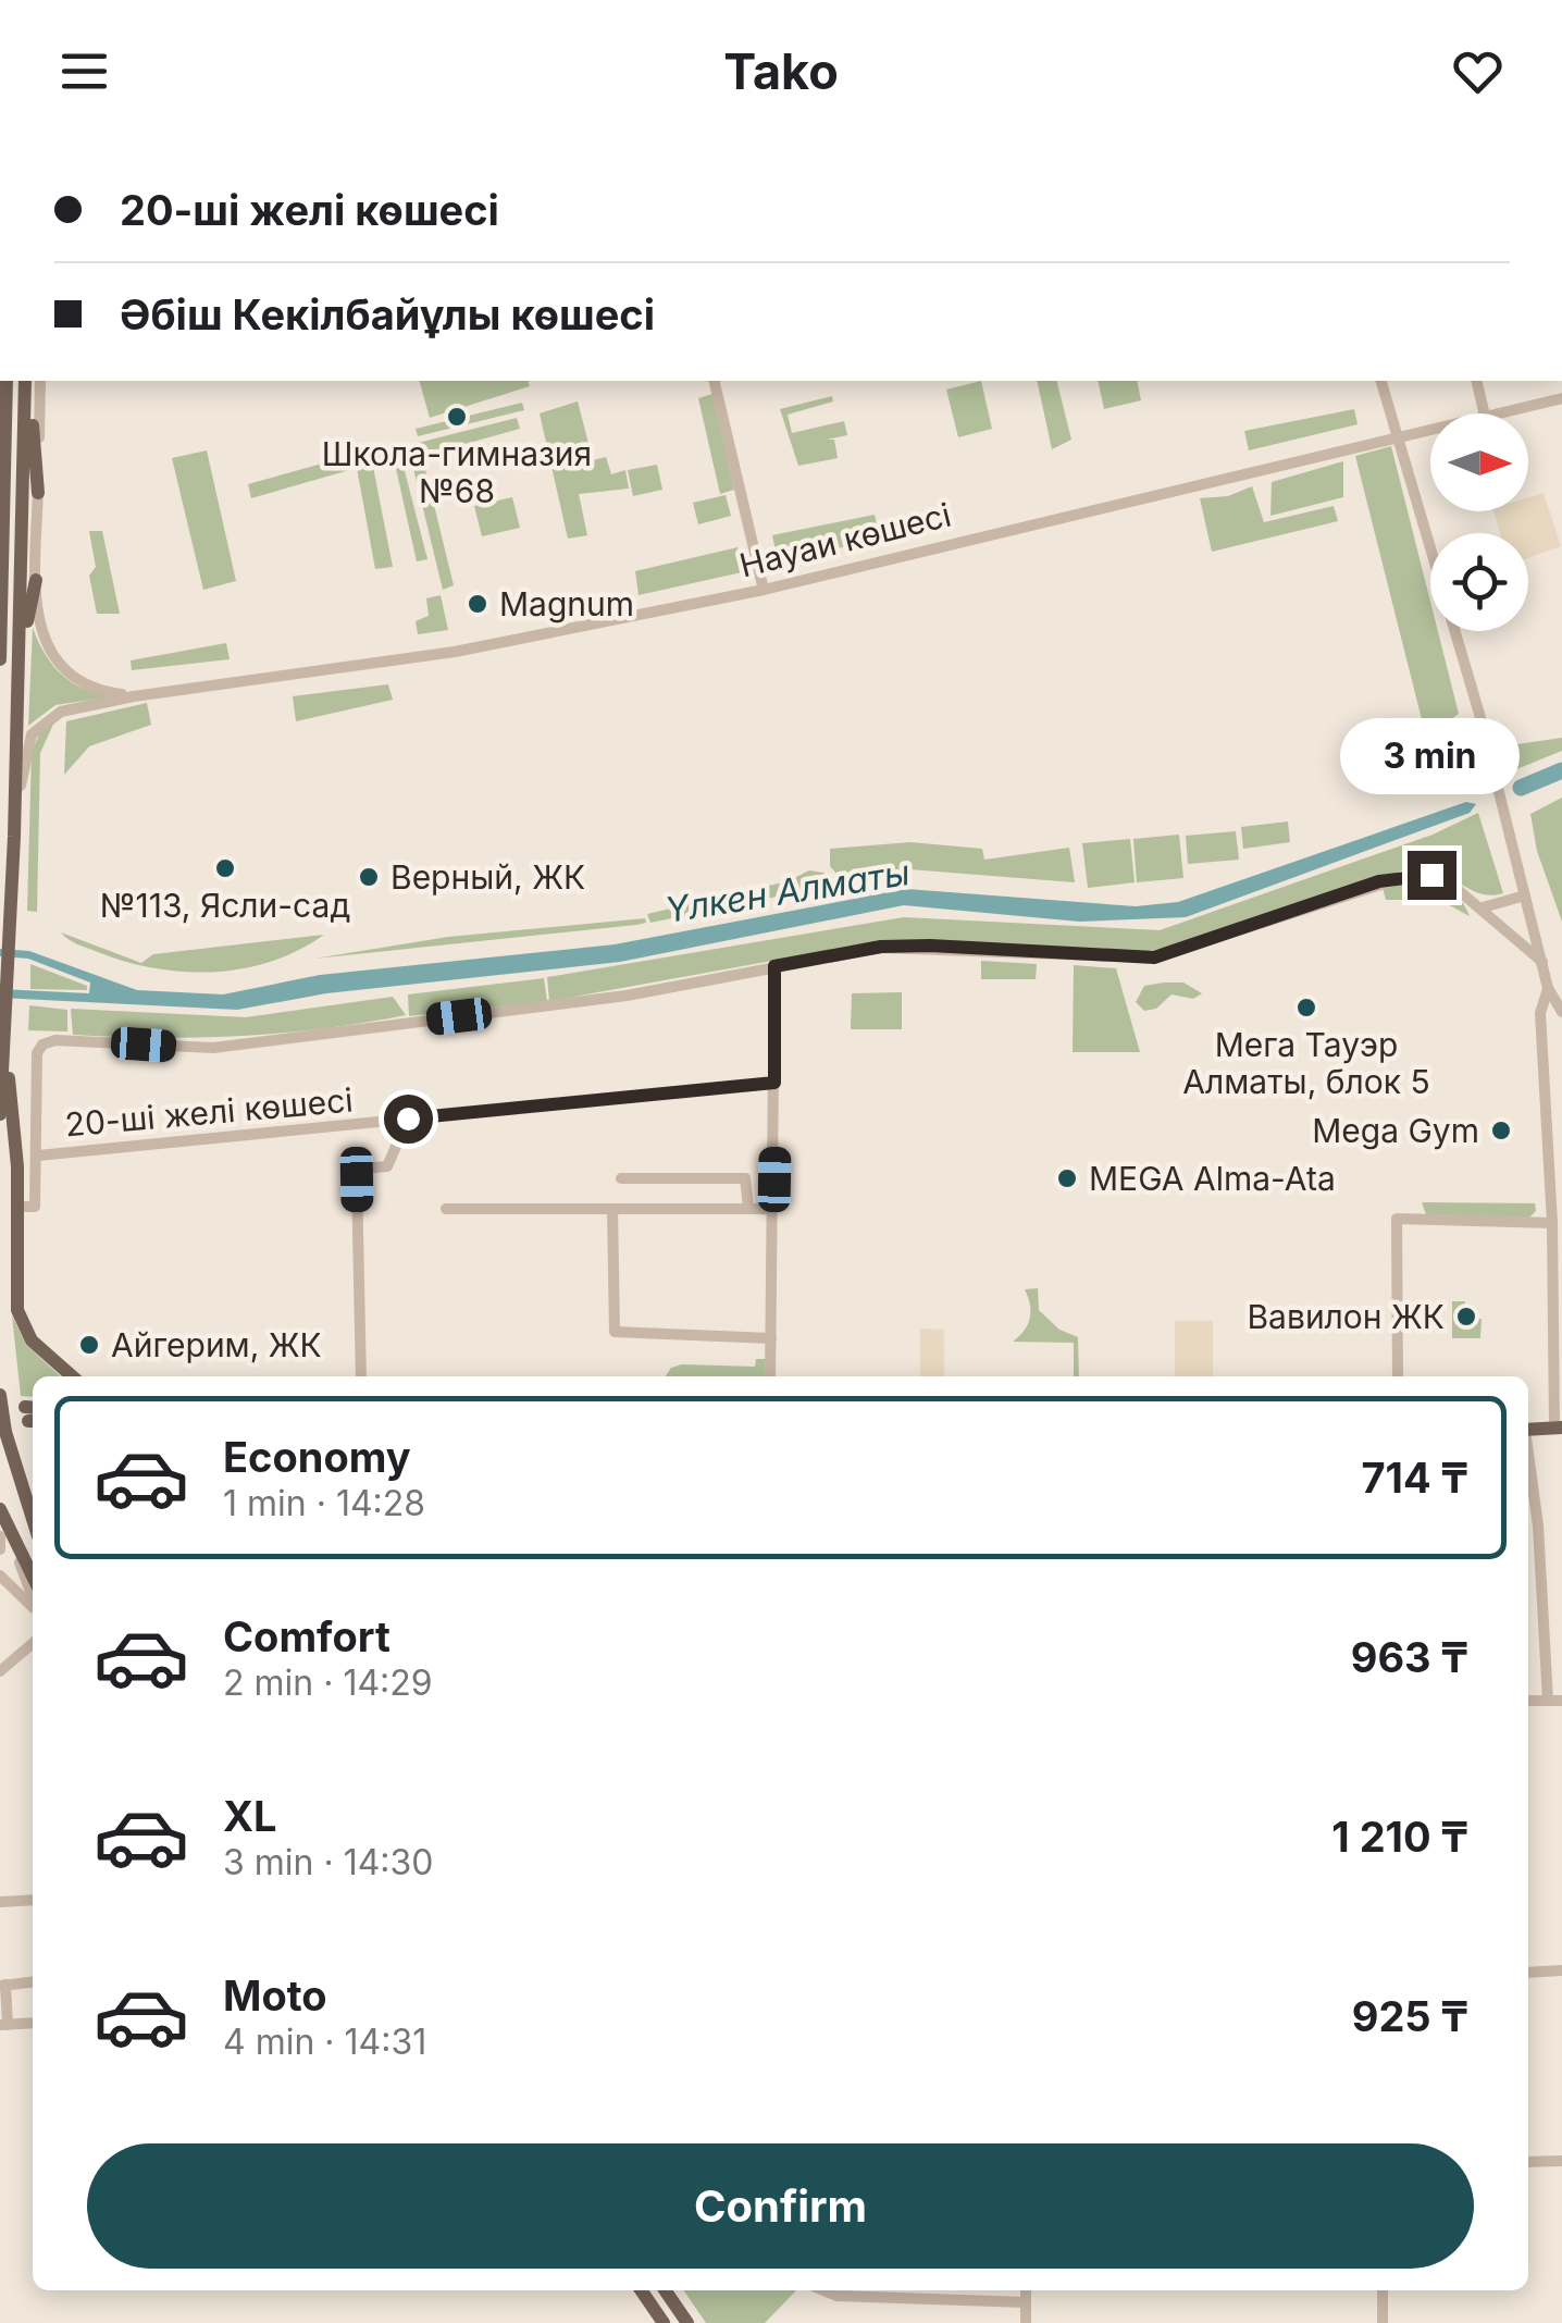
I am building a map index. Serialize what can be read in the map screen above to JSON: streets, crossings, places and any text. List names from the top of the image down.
{
  "streets": {
    "street": ["Науаи көшесі", "20-ші желі көшесі"]
  },
  "water": ["Үлкен Алматы"],
  "places": [
    "Школа-гимназия №68",
    "Magnum",
    "№113, Ясли-сад",
    "Верный, ЖК",
    "Мега Тауэр Алматы, блок 5",
    "Mega Gym",
    "MEGA Alma-Ata",
    "Вавилон ЖК",
    "Айгерим, ЖК"
  ],
  "north": "right",
  "page": {
    "header": "Tako",
    "banner": ["20-ші желі көшесі", "Әбіш Кекілбайұлы көшесі"],
    "bubble": "3 min",
    "list": [
      {
        "name": "Economy",
        "note": "1 min · 14:28",
        "value": "714 ₸"
      },
      {
        "name": "Comfort",
        "note": "2 min · 14:29",
        "value": "963 ₸"
      },
      {
        "name": "XL",
        "note": "3 min · 14:30",
        "value": "1 210 ₸"
      },
      {
        "name": "Moto",
        "note": "4 min · 14:31",
        "value": "925 ₸"
      }
    ],
    "buttons": "Confirm"
  }
}
